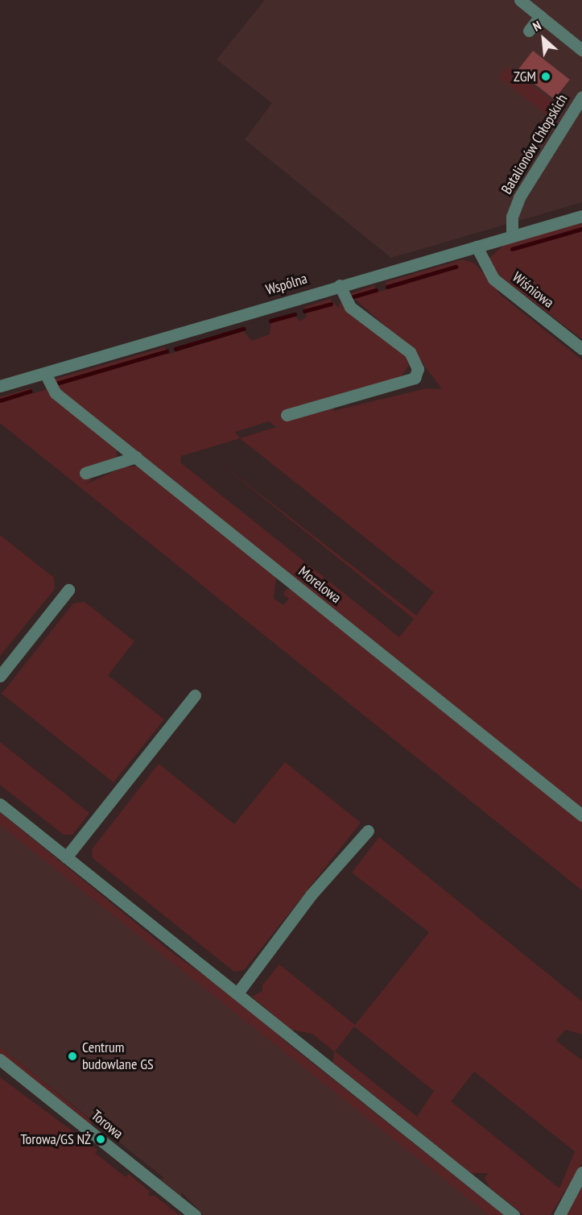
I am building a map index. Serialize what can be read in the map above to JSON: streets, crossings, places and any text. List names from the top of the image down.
{
  "streets": {
    "street": [
      "Batalionów Chłopskich",
      "Wspólna",
      "Wiśniowa",
      "Morelowa",
      "Torowa"
    ]
  },
  "crossings": [
    ["Batalionów Chłopskich", "Wspólna"],
    ["Wspólna", "Wiśniowa"],
    ["Wspólna", "Morelowa"]
  ],
  "places": ["ZGM", "Centrum budowlane GS", "Torowa/GS NŻ"],
  "north": "top left"
}
